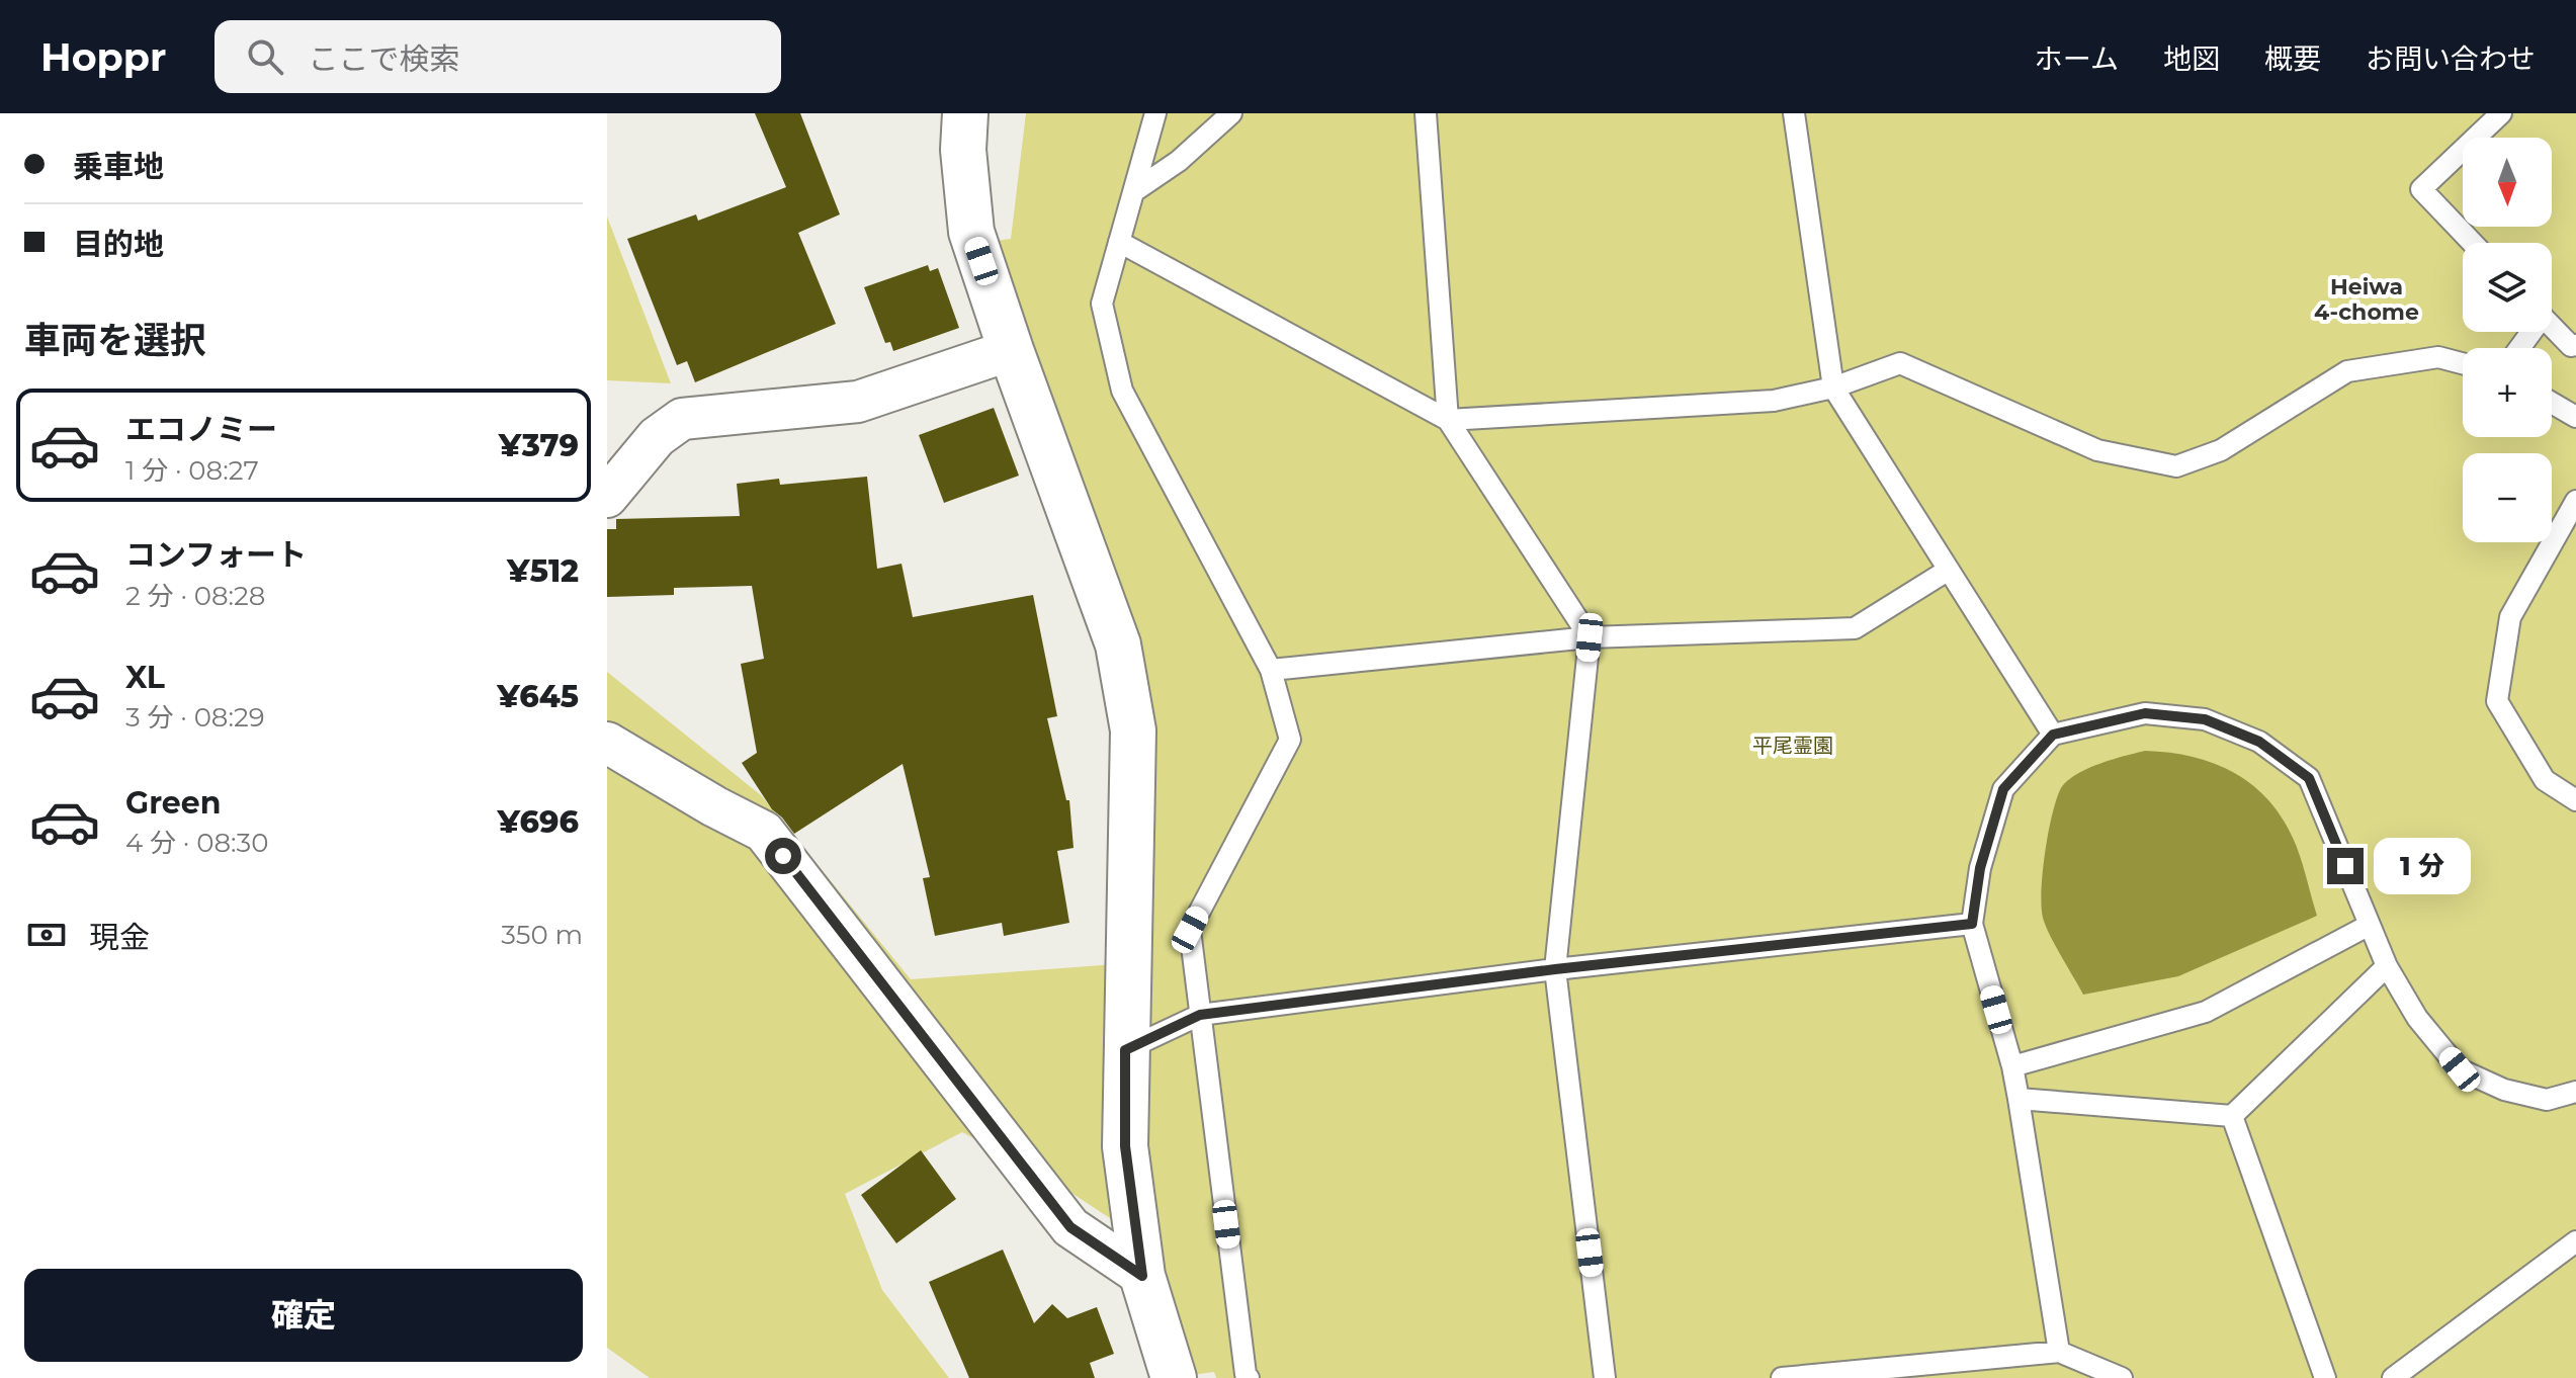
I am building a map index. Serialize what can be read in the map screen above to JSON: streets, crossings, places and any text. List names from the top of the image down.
{
  "districts": ["Heiwa 4-chome"],
  "parks": ["平尾霊園"],
  "north": "bottom",
  "page": {
    "header": "Hoppr",
    "search": "ここで検索",
    "nav": [
      "ホーム",
      "地図",
      "概要",
      "お問い合わせ"
    ],
    "banner": ["乗車地", "目的地"],
    "map_buttons": ["+", "−"],
    "heading": "車両を選択",
    "list": [
      {
        "name": "エコノミー",
        "note": "1 分 · 08:27",
        "value": "¥379"
      },
      {
        "name": "コンフォート",
        "note": "2 分 · 08:28",
        "value": "¥512"
      },
      {
        "name": "XL",
        "note": "3 分 · 08:29",
        "value": "¥645"
      },
      {
        "name": "Green",
        "note": "4 分 · 08:30",
        "value": "¥696"
      }
    ],
    "bubble": "1 分",
    "pay": ["現金", "350 m"],
    "buttons": "確定"
  }
}
